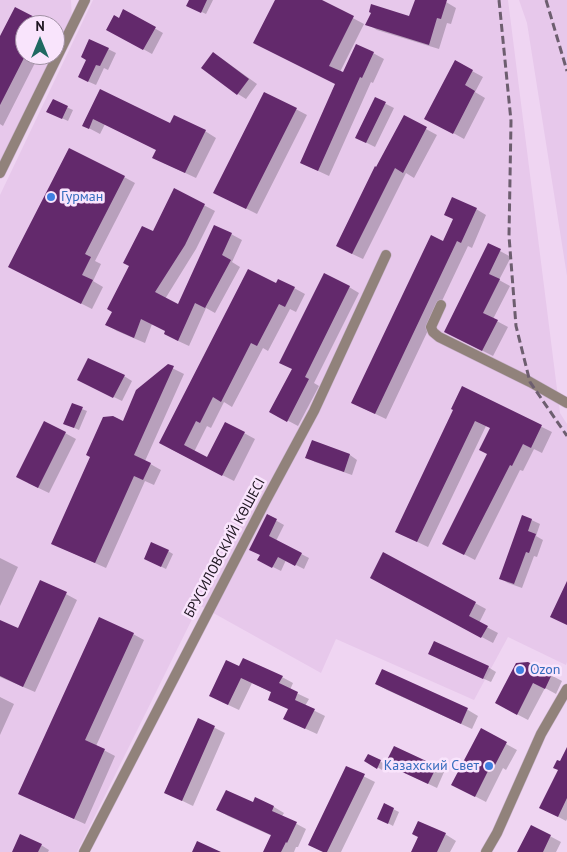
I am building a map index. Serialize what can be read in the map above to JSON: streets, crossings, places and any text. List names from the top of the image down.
{
  "streets": {
    "street": ["БРУСИЛОВСКИЙ КӨШЕСІ"]
  },
  "places": ["Гурман", "Ozon", "Казахский Свет"],
  "north": "top"
}
